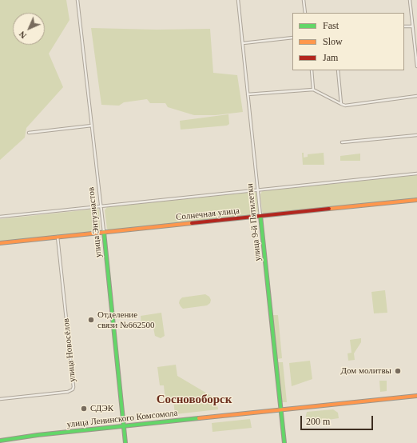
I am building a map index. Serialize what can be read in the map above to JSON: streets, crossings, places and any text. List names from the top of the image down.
{
  "streets": {
    "street": [
      "Солнечная улица",
      "улица Энтузиастов",
      "улица 9-й Пятилетки",
      "улица Новосёлов",
      "улица Ленинского Комсомола"
    ]
  },
  "crossings": [
    ["Солнечная улица", "улица Энтузиастов"],
    ["Солнечная улица", "улица 9-й Пятилетки"],
    ["Солнечная улица", "улица Новосёлов"],
    ["улица Энтузиастов", "улица Ленинского Комсомола"],
    ["улица 9-й Пятилетки", "улица Ленинского Комсомола"]
  ],
  "districts": ["Сосновоборск"],
  "places": ["Отделение связи №662500", "Дом молитвы", "СДЭК"],
  "legend": ["Fast", "Slow", "Jam"],
  "scale_bar": "200 m",
  "north": "bottom left"
}
